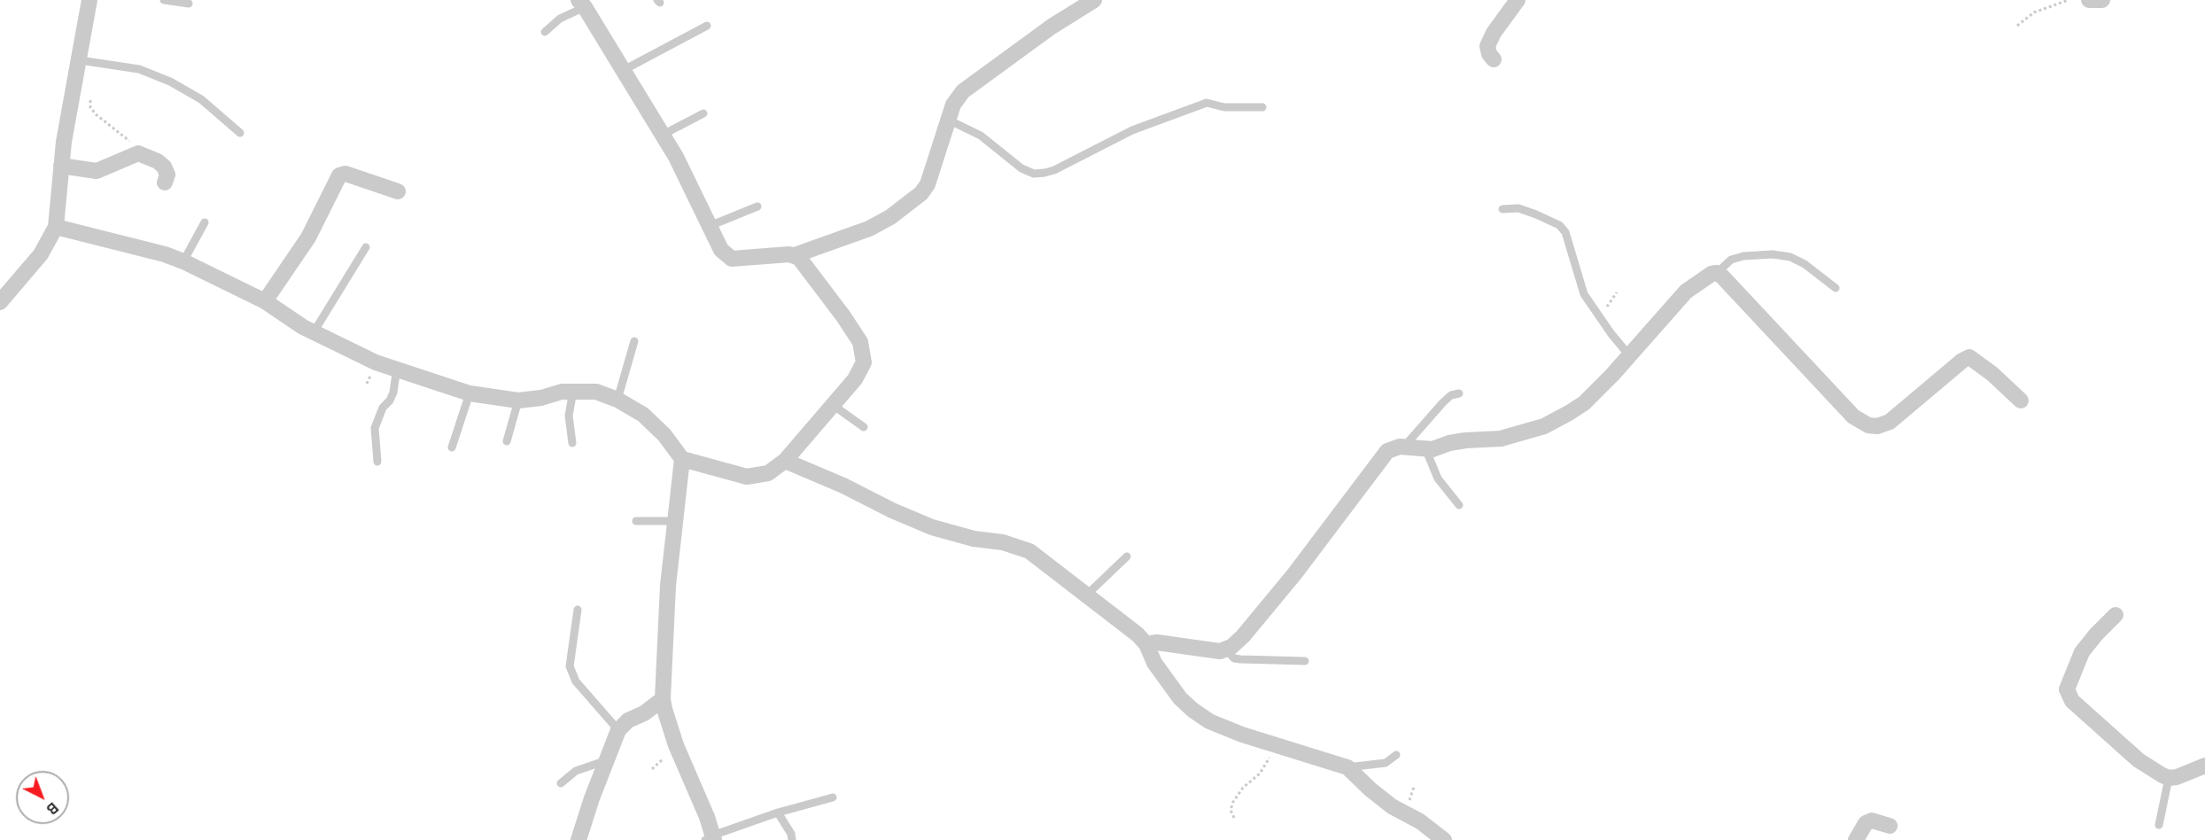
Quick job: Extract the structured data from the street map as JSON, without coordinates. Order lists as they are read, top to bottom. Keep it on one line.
{"north":"bottom right"}
